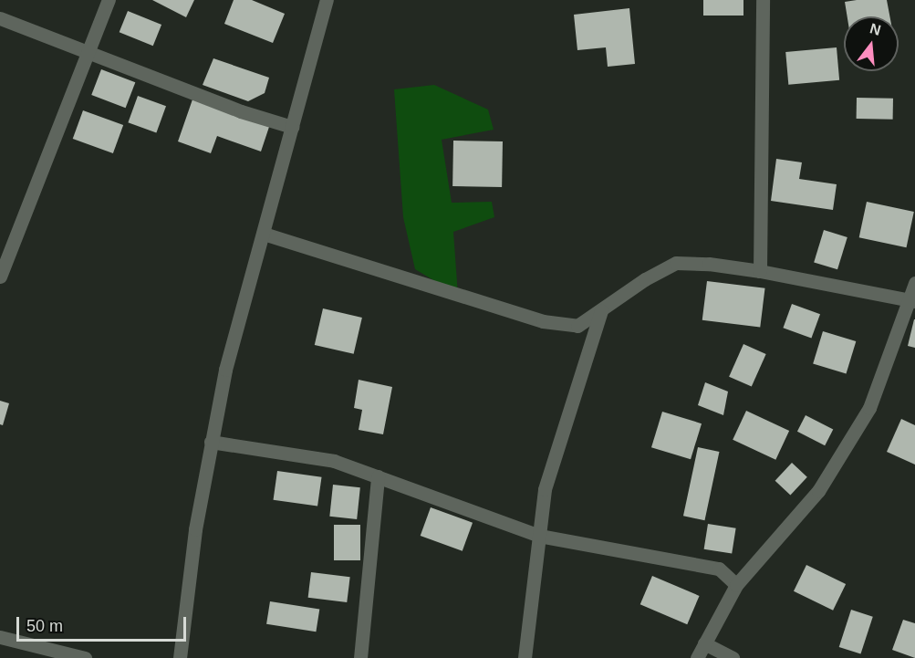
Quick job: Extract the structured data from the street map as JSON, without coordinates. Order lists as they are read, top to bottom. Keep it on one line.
{"scale_bar":"50 m","north":"top"}
